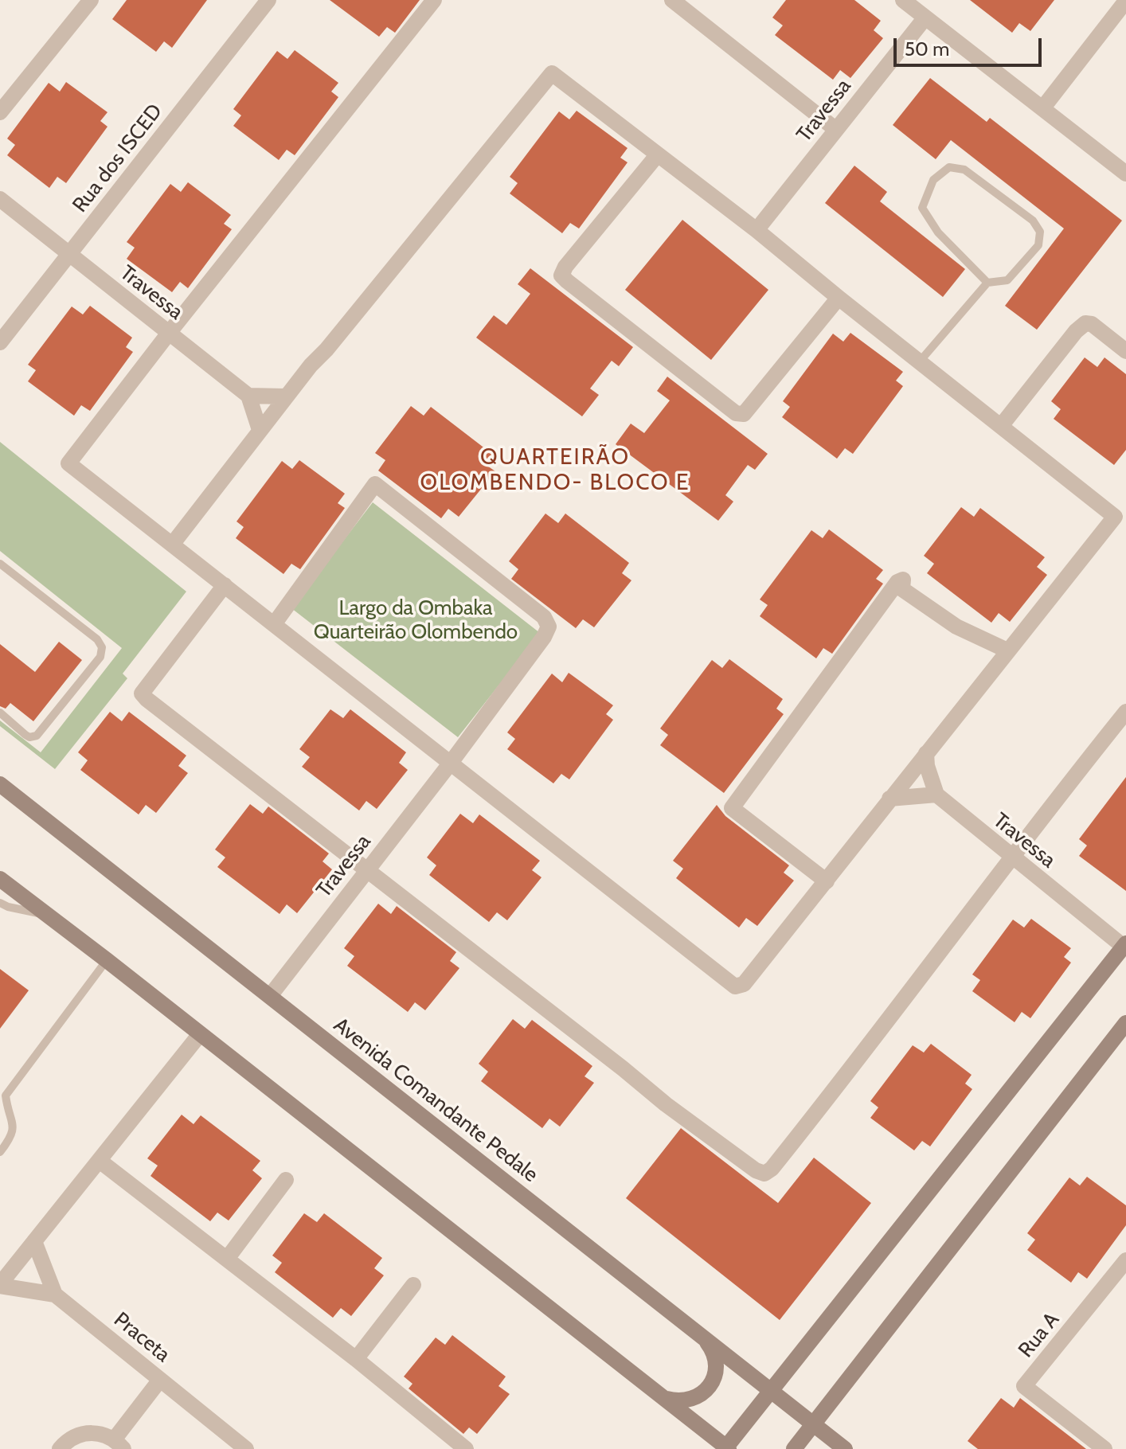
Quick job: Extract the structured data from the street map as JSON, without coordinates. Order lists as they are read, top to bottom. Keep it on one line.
{"streets":{"street":["Travessa","Rua dos ISCED","Avenida Comandante Pedale","Rua A","Praceta"]},"crossings":[["Travessa","Rua dos ISCED"],["Travessa","Avenida Comandante Pedale"]],"districts":["QUARTEIRÃO OLOMBENDO- BLOCO E"],"parks":["Largo da Ombaka Quarteirão Olombendo"],"scale_bar":"50 m"}
